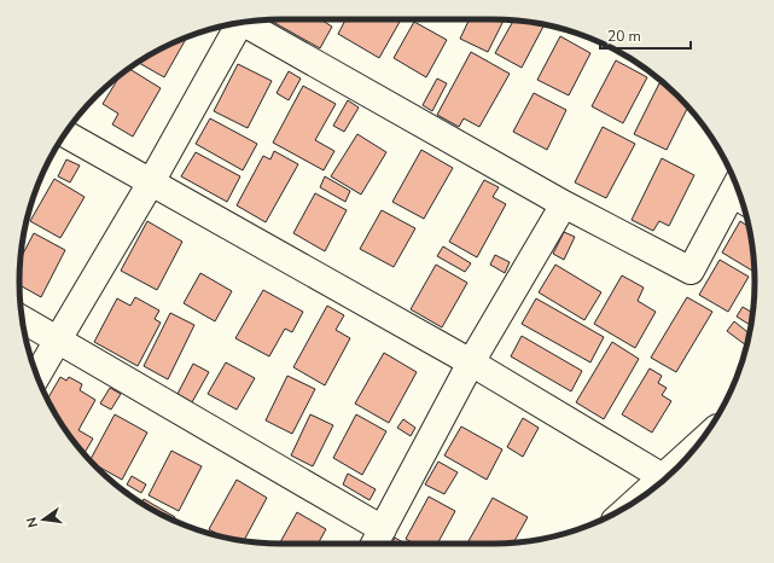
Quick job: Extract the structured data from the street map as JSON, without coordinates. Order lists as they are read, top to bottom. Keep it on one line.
{"scale_bar":"20 m","north":"left"}
